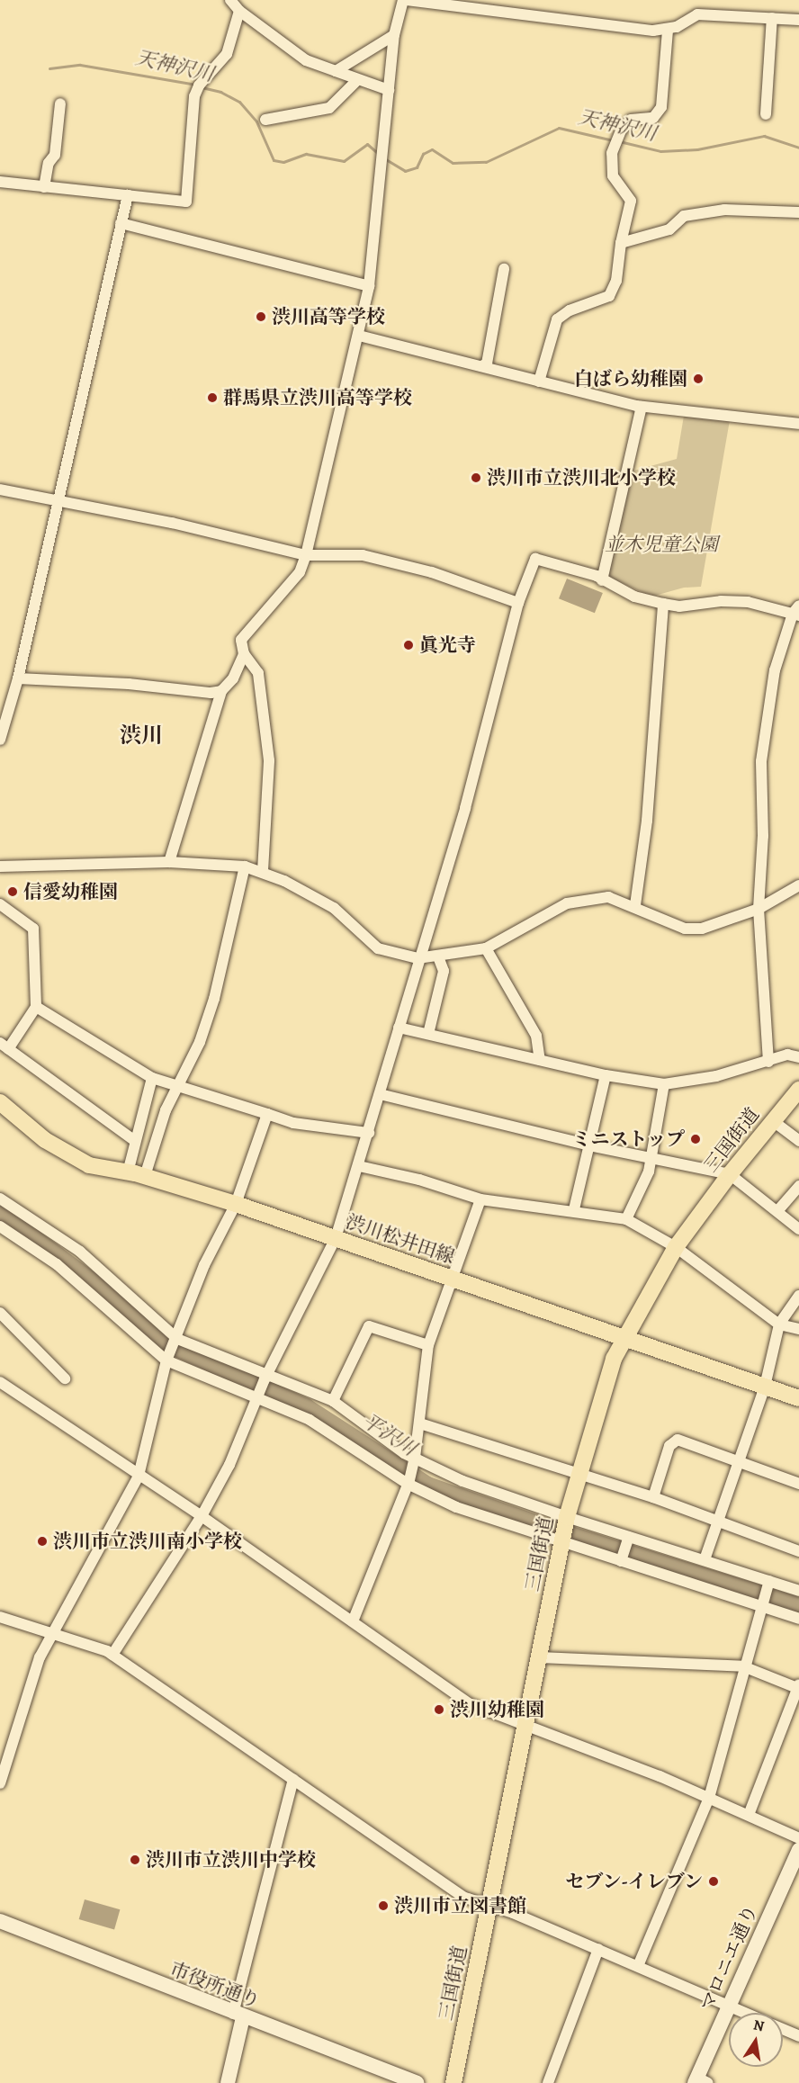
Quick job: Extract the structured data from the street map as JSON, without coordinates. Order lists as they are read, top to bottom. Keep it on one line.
{"streets":{"main road":["三国街道","渋川松井田線"],"street":["マロニエ通り","市役所通り"]},"crossings":[["三国街道","渋川松井田線"]],"districts":["渋川"],"water":["天神沢川","平沢川"],"parks":["並木児童公園"],"places":["渋川高等学校","白ばら幼稚園","群馬県立渋川高等学校","渋川市立渋川北小学校","眞光寺","信愛幼稚園","ミニストップ","渋川市立渋川南小学校","渋川幼稚園","渋川市立渋川中学校","セブン-イレブン","渋川市立図書館"],"north":"top"}
